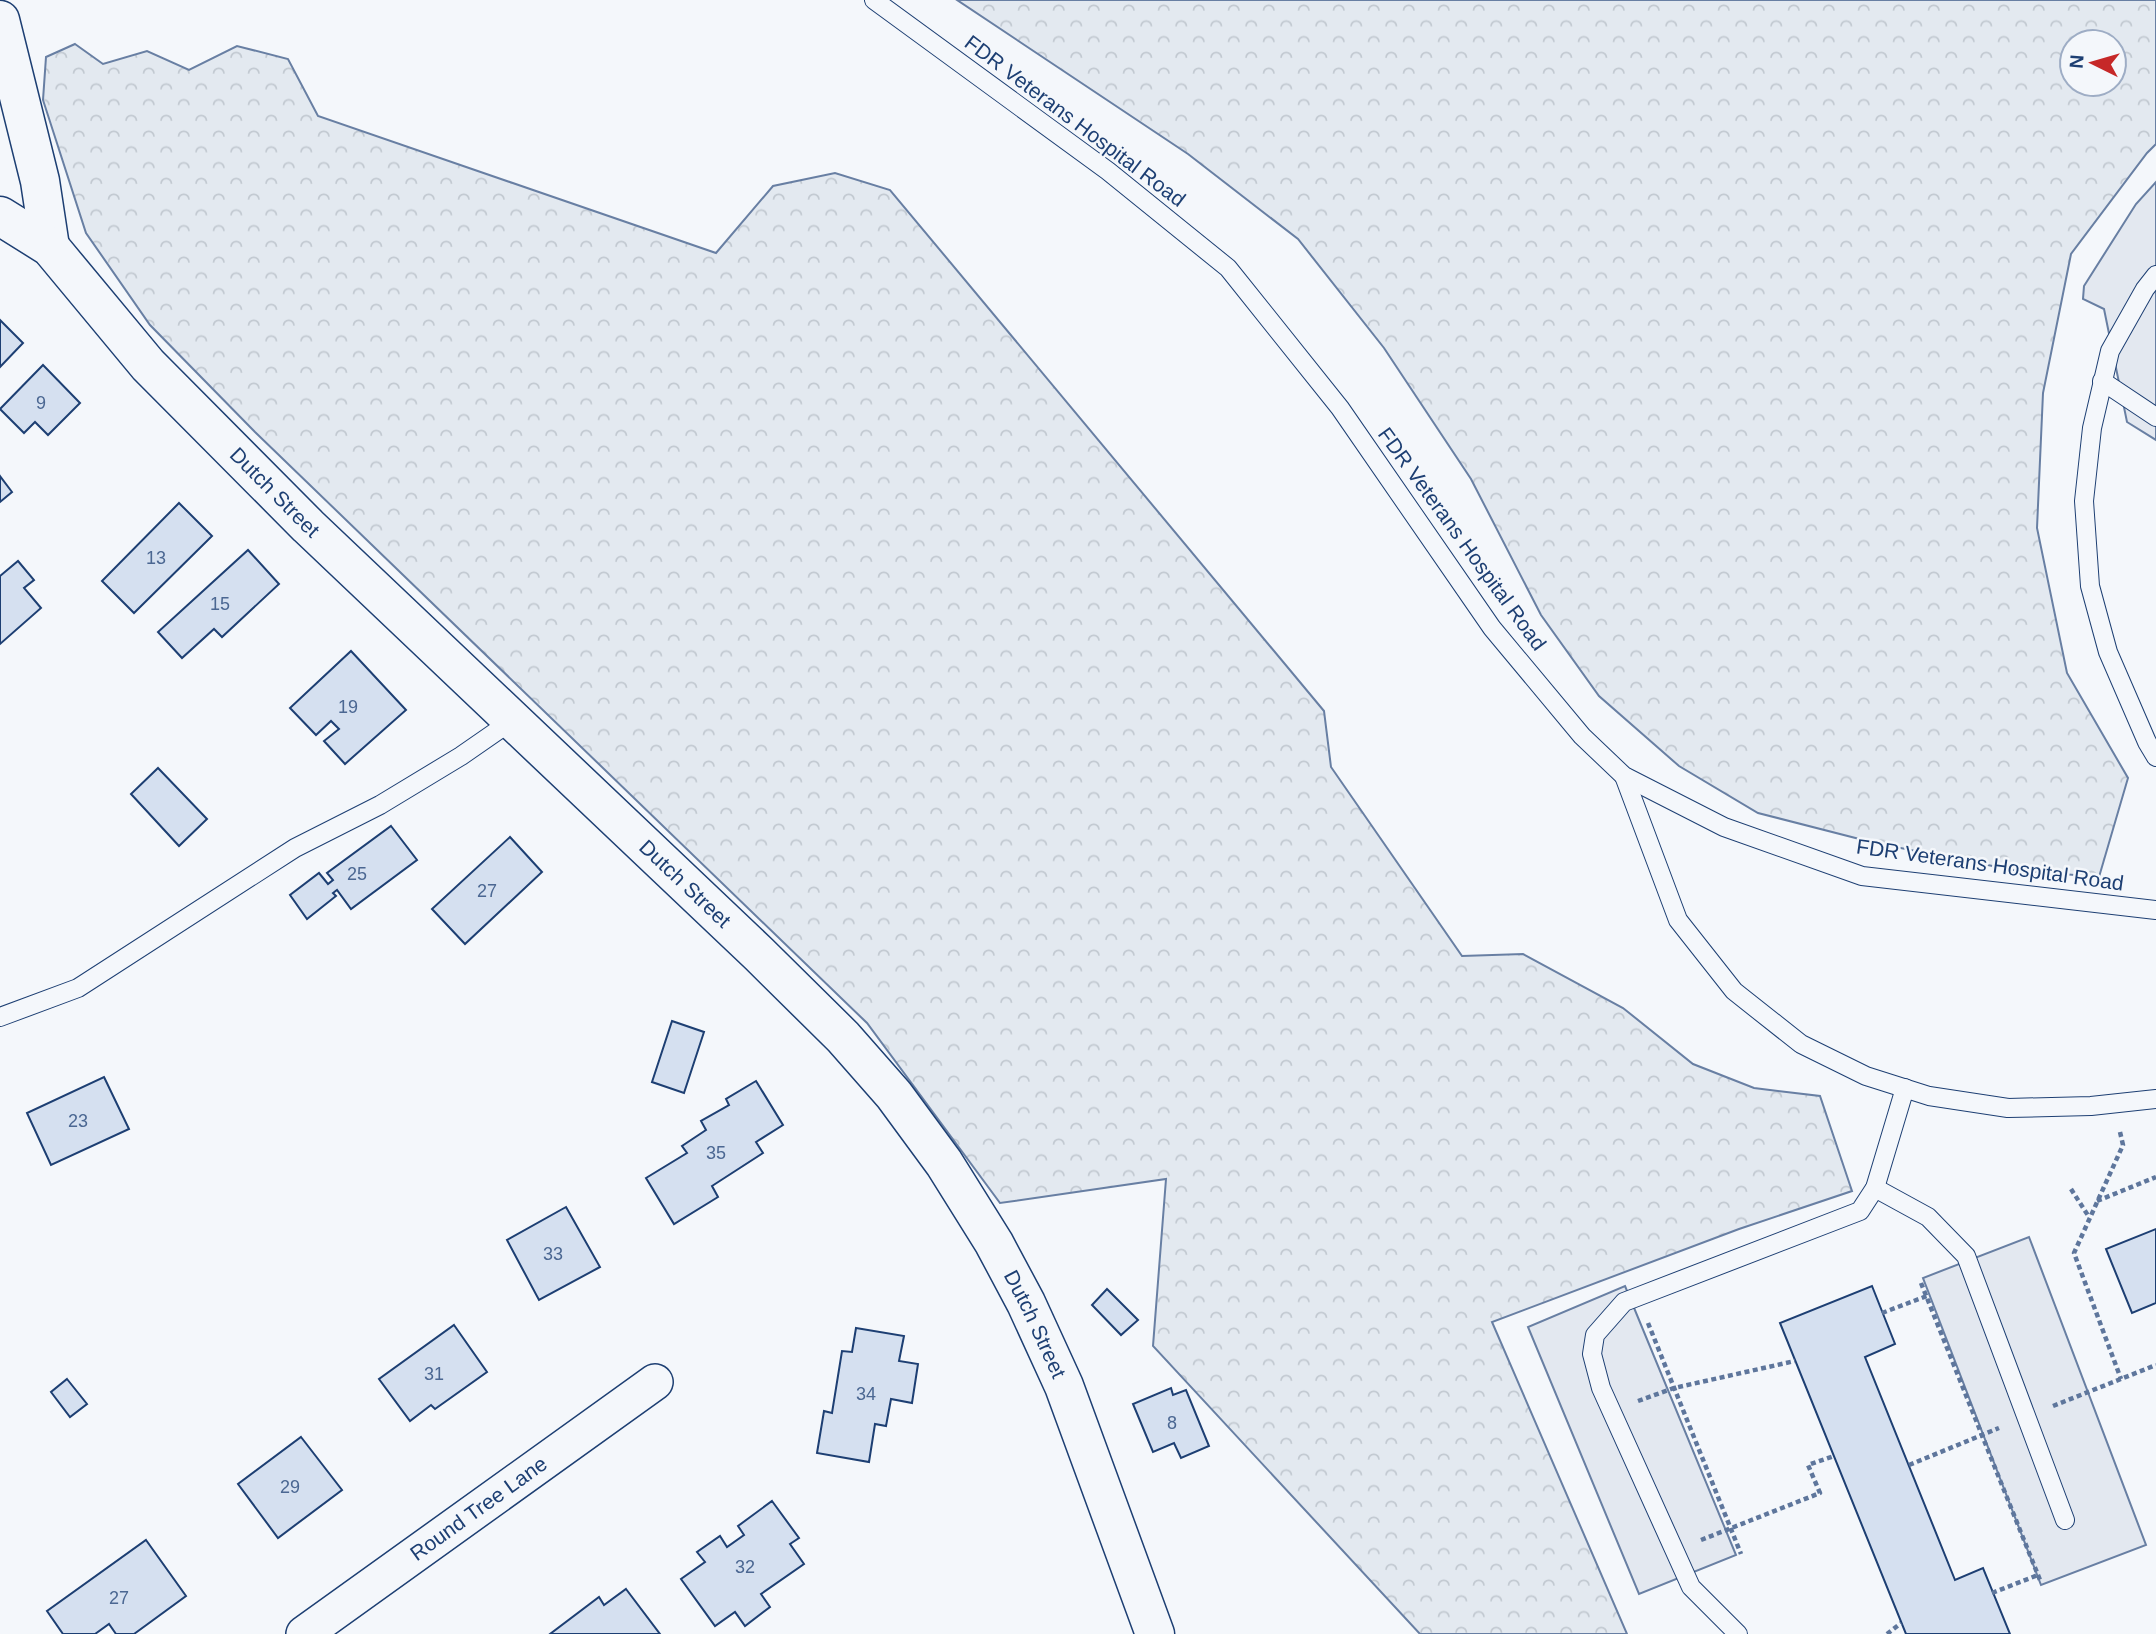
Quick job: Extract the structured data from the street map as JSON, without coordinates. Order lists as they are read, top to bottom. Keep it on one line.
{"streets":{"street":["Dutch Street","Round Tree Lane"],"lane":["FDR Veterans Hospital Road"]},"house_numbers":["9","13","15","19","25","27","23","35","33","31","34","8","29","32","27"],"north":"left"}
